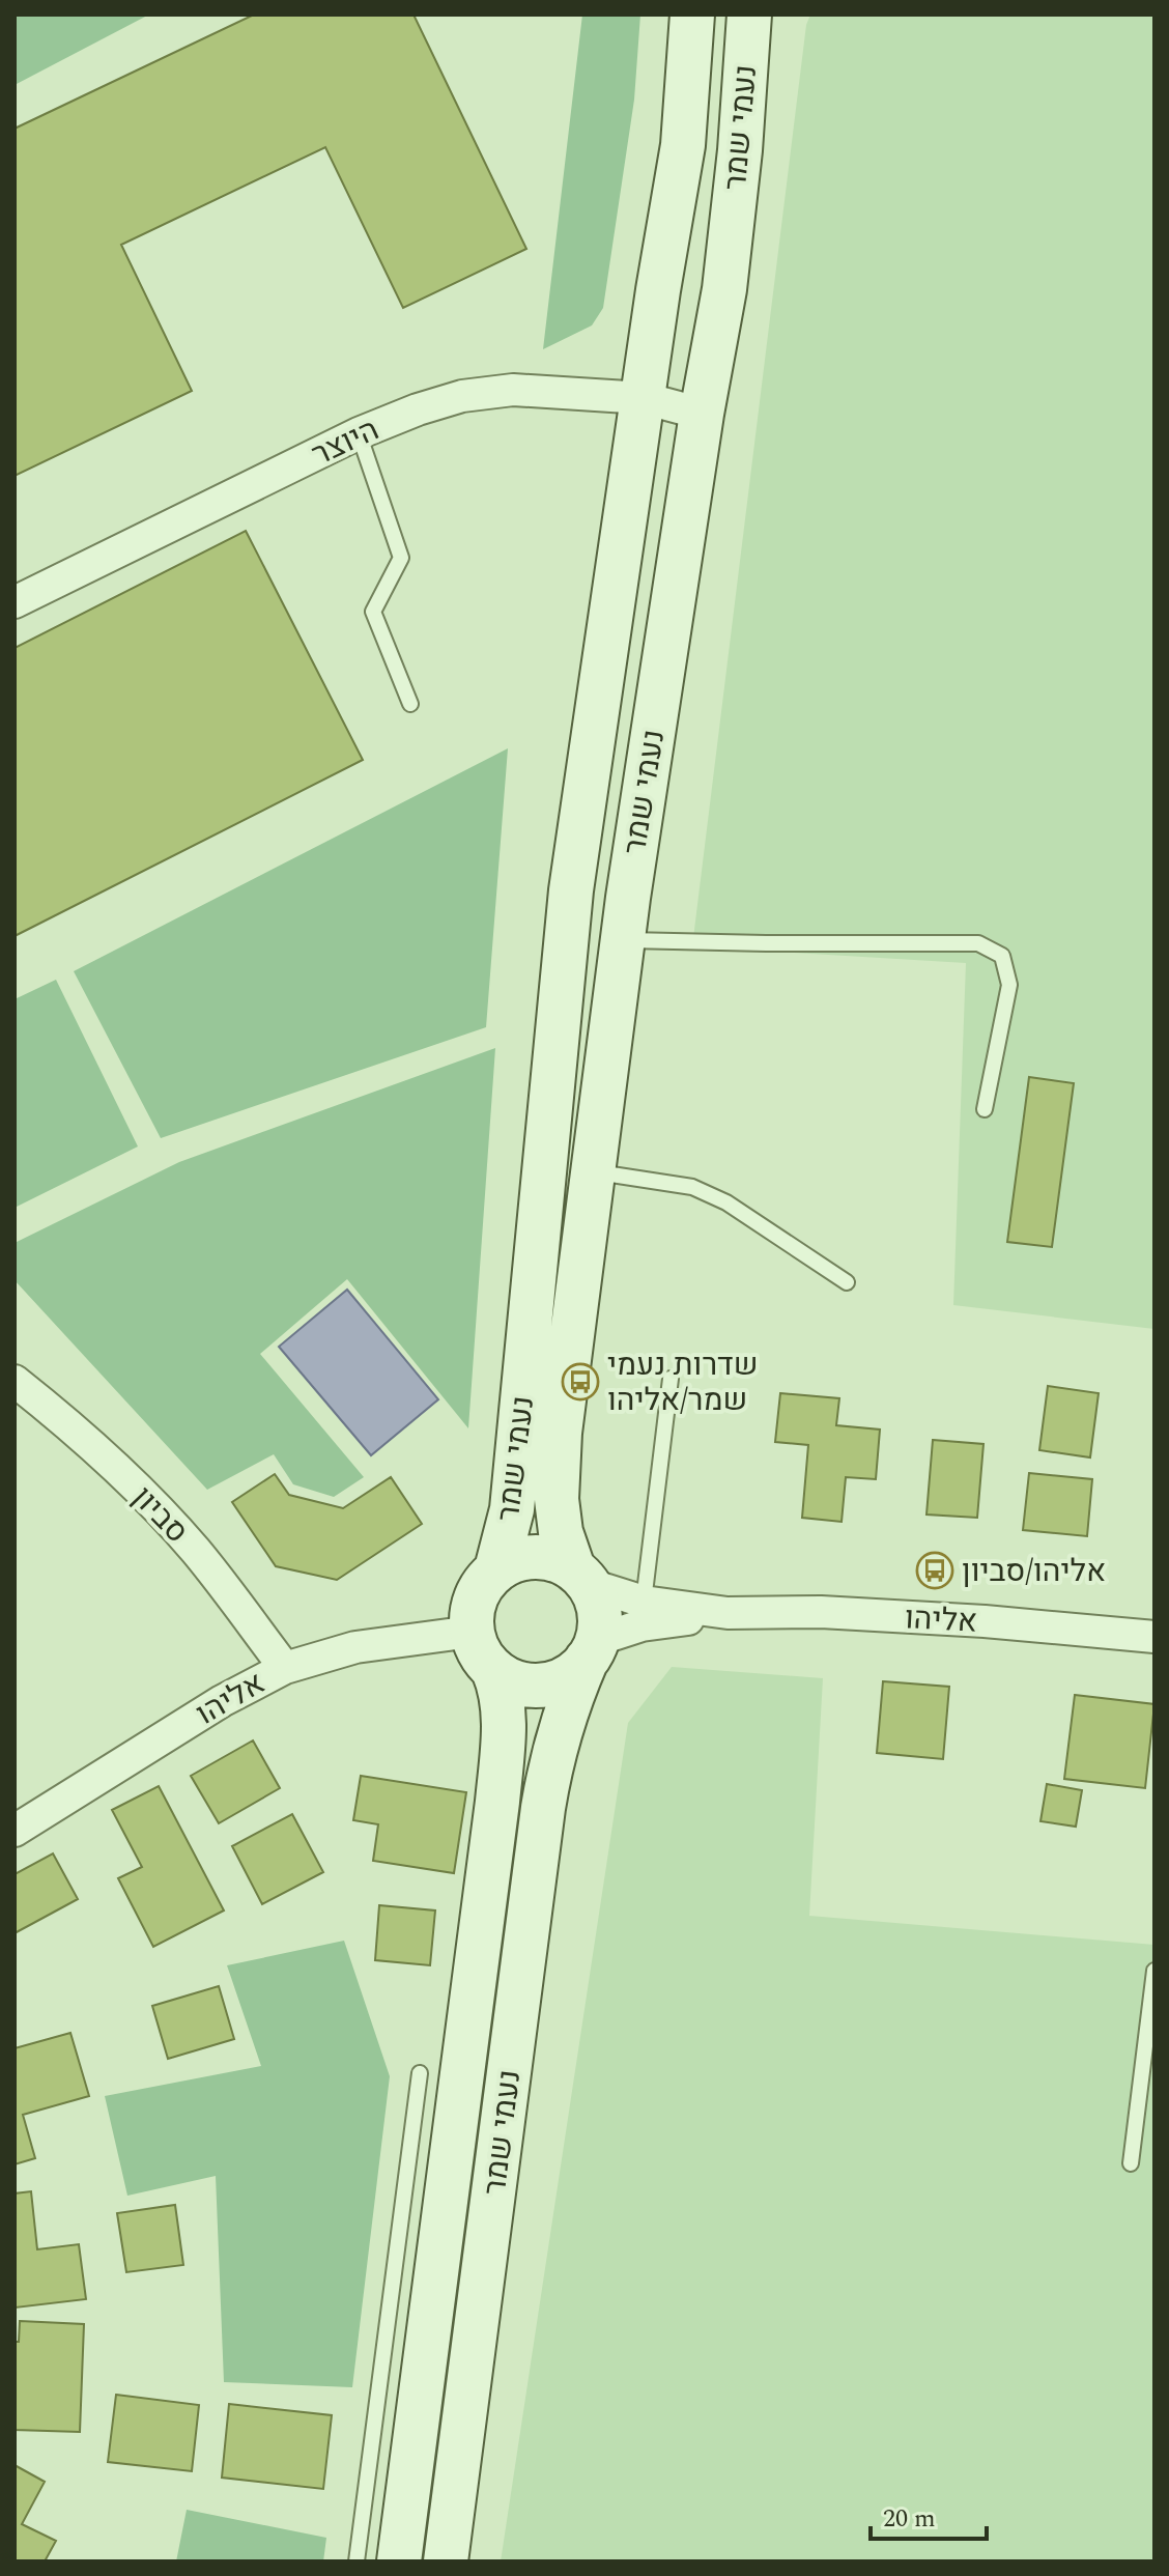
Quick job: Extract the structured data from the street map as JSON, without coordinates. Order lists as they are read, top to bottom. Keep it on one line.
{"streets":{"street":["נעמי שמר","היוצר","סביון","אליהו"]},"crossings":[["נעמי שמר","היוצר"],["נעמי שמר","אליהו"],["סביון","אליהו"]],"places":{"bus stop":["שדרות נעמי שמר/אליהו","אליהו/סביון"]},"scale_bar":"20 m"}
